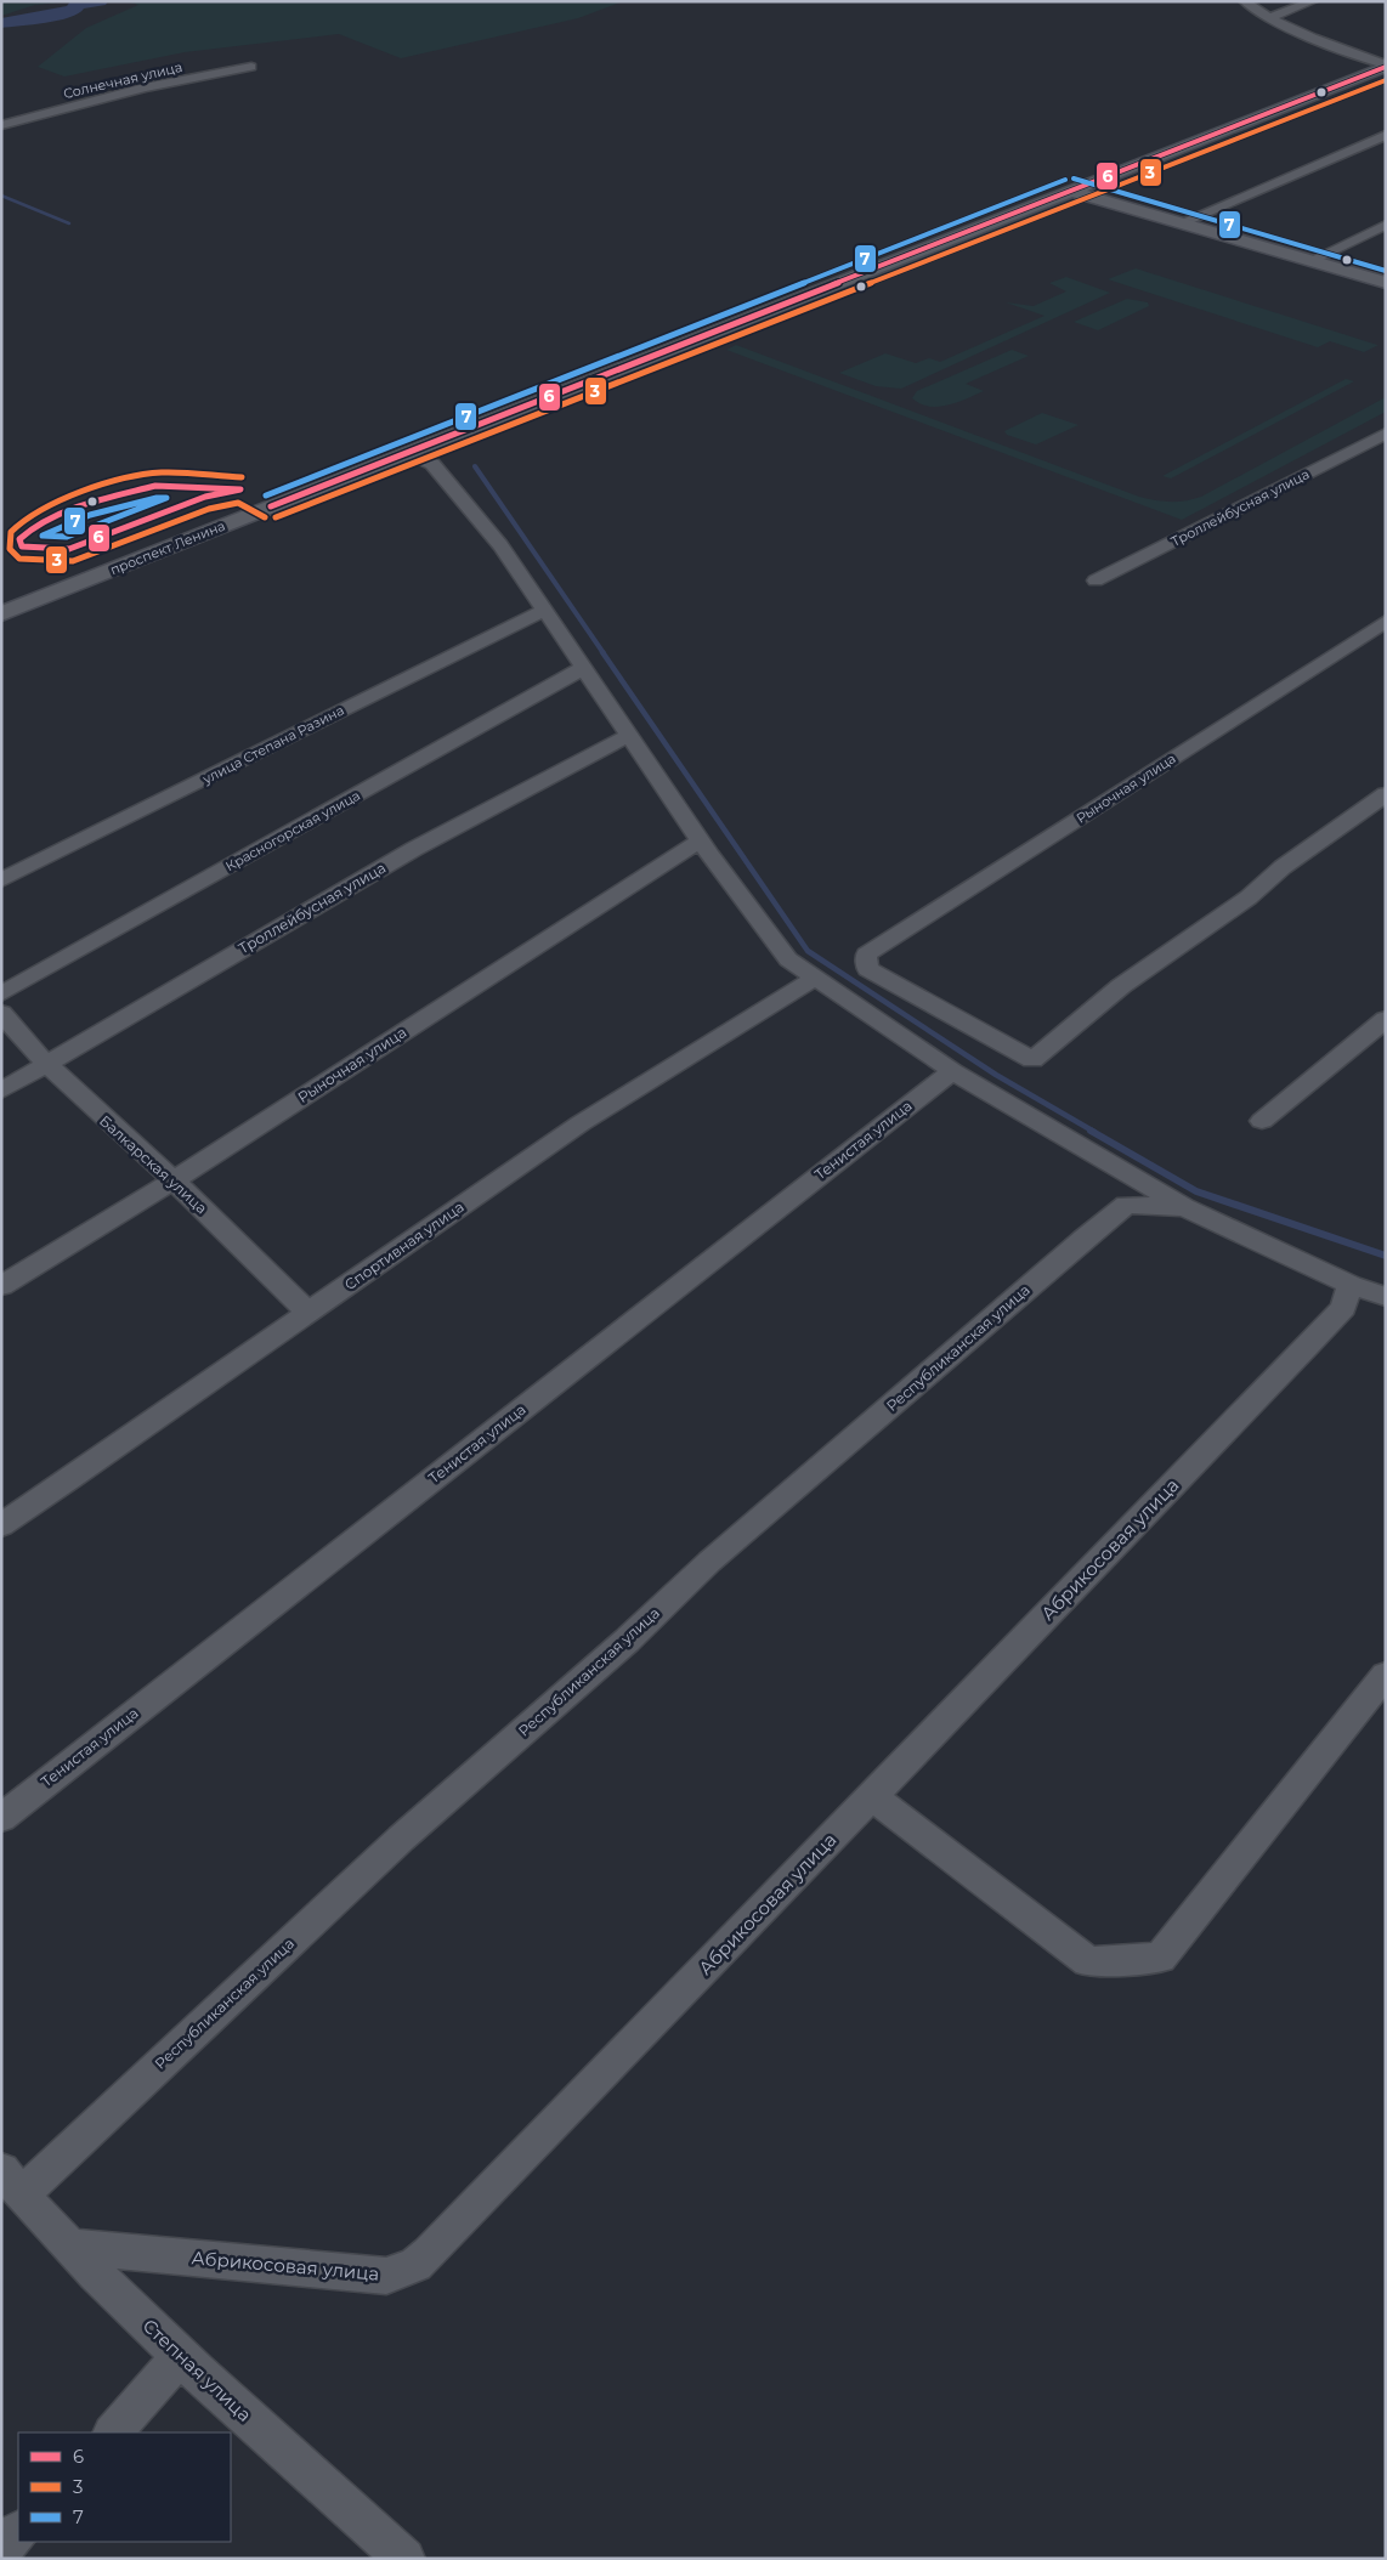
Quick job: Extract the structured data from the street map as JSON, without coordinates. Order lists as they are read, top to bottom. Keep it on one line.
{"streets":{"main road":["проспект Ленина"],"street":["Солнечная улица","Троллейбусная улица","улица Степана Разина","Рыночная улица","Красногорская улица","Тенистая улица","Балкарская улица","Спортивная улица","Республиканская улица","Абрикосовая улица","Степная улица"]},"crossings":[["Троллейбусная улица","Балкарская улица"],["Рыночная улица","Балкарская улица"],["Балкарская улица","Спортивная улица"],["Республиканская улица","Степная улица"],["Абрикосовая улица","Степная улица"]],"lines":["transit line 6","transit line 3","transit line 7"],"legend":["6","3","7"]}
